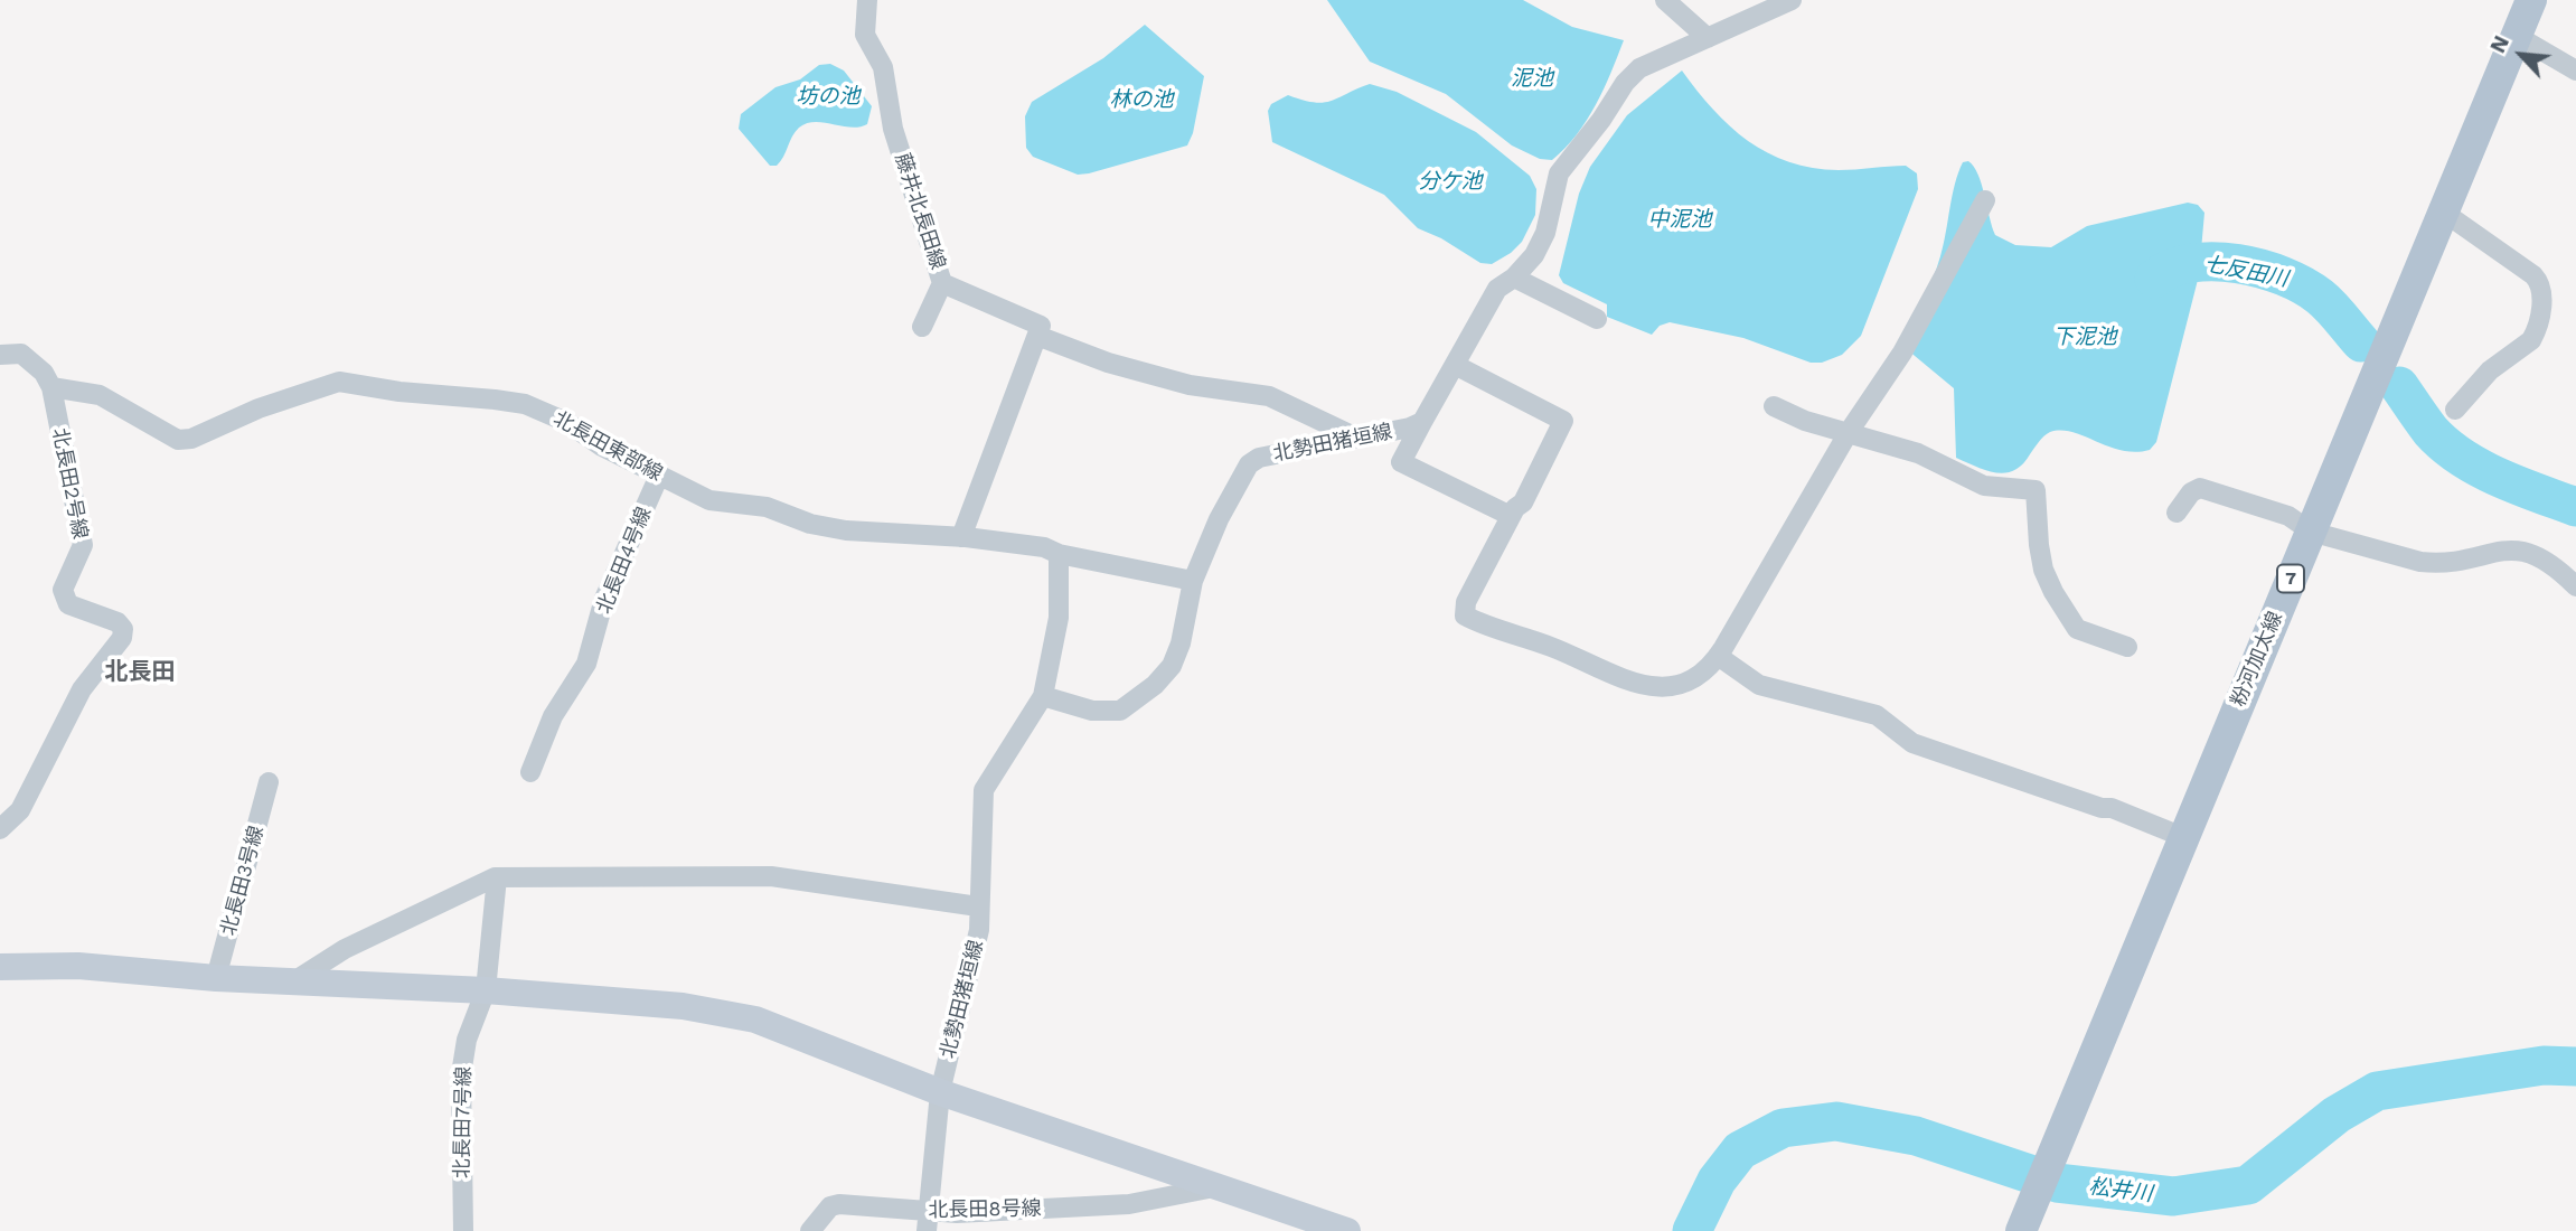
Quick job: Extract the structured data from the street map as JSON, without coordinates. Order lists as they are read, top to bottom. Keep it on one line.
{"streets":{"main road":["7","粉河加太線"],"street":["藤井北長田線","北勢田猪垣線","北長田東部線","北長田2号線","北長田4号線","北長田3号線","北長田7号線","北長田8号線"]},"crossings":[["北勢田猪垣線","北長田東部線"],["北勢田猪垣線","北長田8号線"],["北長田東部線","北長田2号線"],["北長田東部線","北長田4号線"]],"districts":["北長田"],"water":["泥池","坊の池","林の池","分ケ池","中泥池","七反田川","下泥池","松井川"],"north":"top left"}
